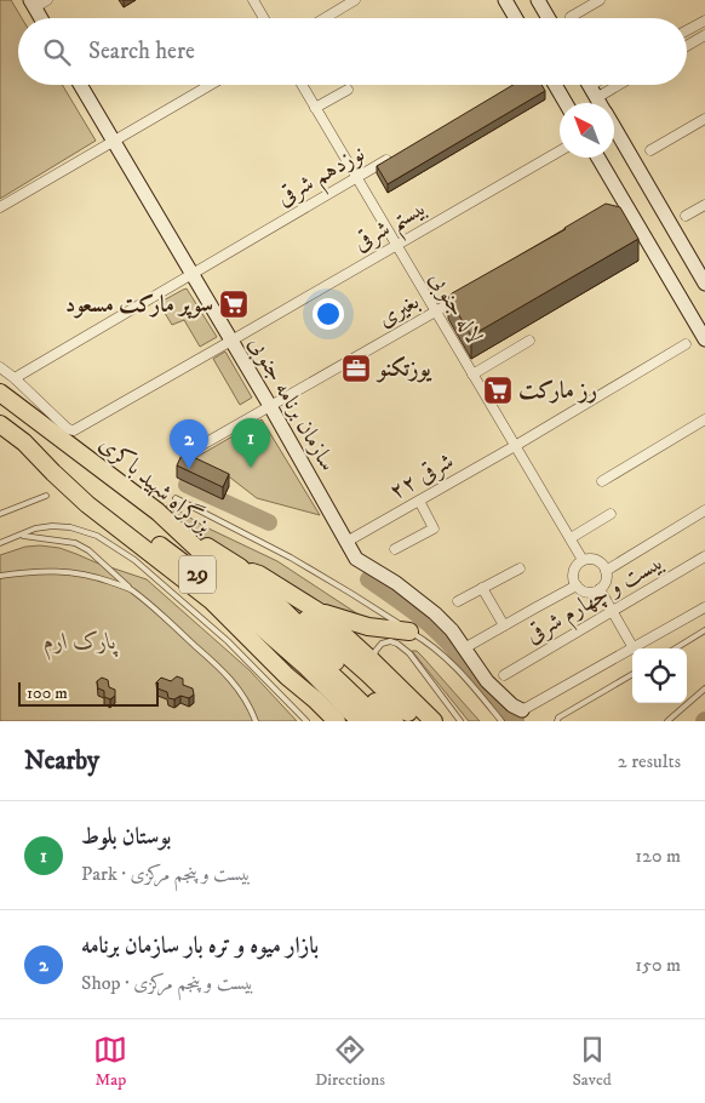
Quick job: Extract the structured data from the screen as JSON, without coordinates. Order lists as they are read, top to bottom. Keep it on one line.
{"streets":{"highway":["بزرگراه شهید باکری","29"],"street":["نوزدهم شرقی","بیستم شرقی","لاله جنوبی","بغیری","سازمان برنامه جنوبی","۲۲ شرقی","بیست و چهارم شرقی"]},"crossings":[["نوزدهم شرقی","بیستم شرقی"],["نوزدهم شرقی","لاله جنوبی"],["نوزدهم شرقی","سازمان برنامه جنوبی"],["بیستم شرقی","لاله جنوبی"],["بیستم شرقی","سازمان برنامه جنوبی"],["لاله جنوبی","بغیری"],["لاله جنوبی","۲۲ شرقی"],["بغیری","سازمان برنامه جنوبی"],["سازمان برنامه جنوبی","۲۲ شرقی"],["بزرگراه شهید باکری","29"]],"parks":["پارک ارم"],"places":{"supermarket":["سوپر مارکت مسعود","رز مارکت"],"office":["یوزتکنو"]},"scale_bar":"100 m","north":"top left","page":{"search":"Search here","pins":["1","2"],"scale":"100 m","heading":["Nearby","2 results"],"list":[{"mark":"1","name":"بوستان بلوط","note":"Park · بیست و پنجم مرکزی","value":"120 m"},{"mark":"2","name":"بازار میوه و تره بار سازمان برنامه","note":"Shop · بیست و پنجم مرکزی","value":"150 m"}],"nav":["Map","Directions","Saved"]}}
